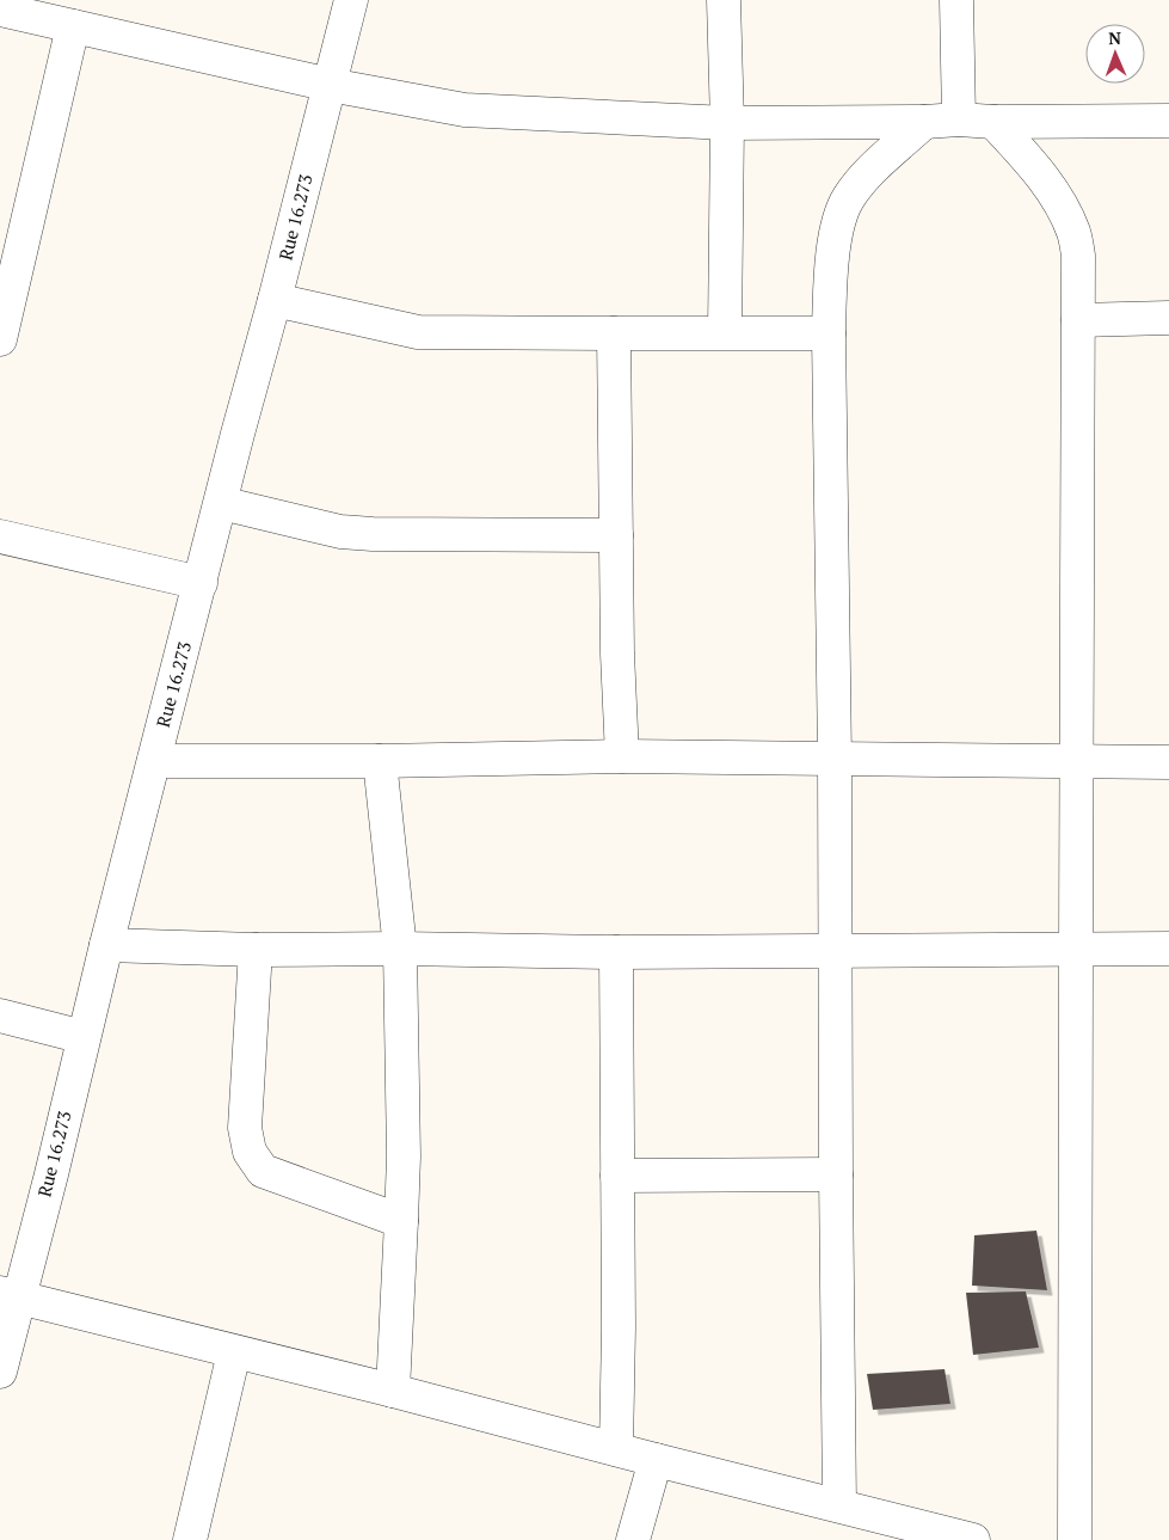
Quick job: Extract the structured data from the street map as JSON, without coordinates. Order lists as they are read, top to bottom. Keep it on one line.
{"streets":{"street":["Rue 16.273"]},"north":"top"}
